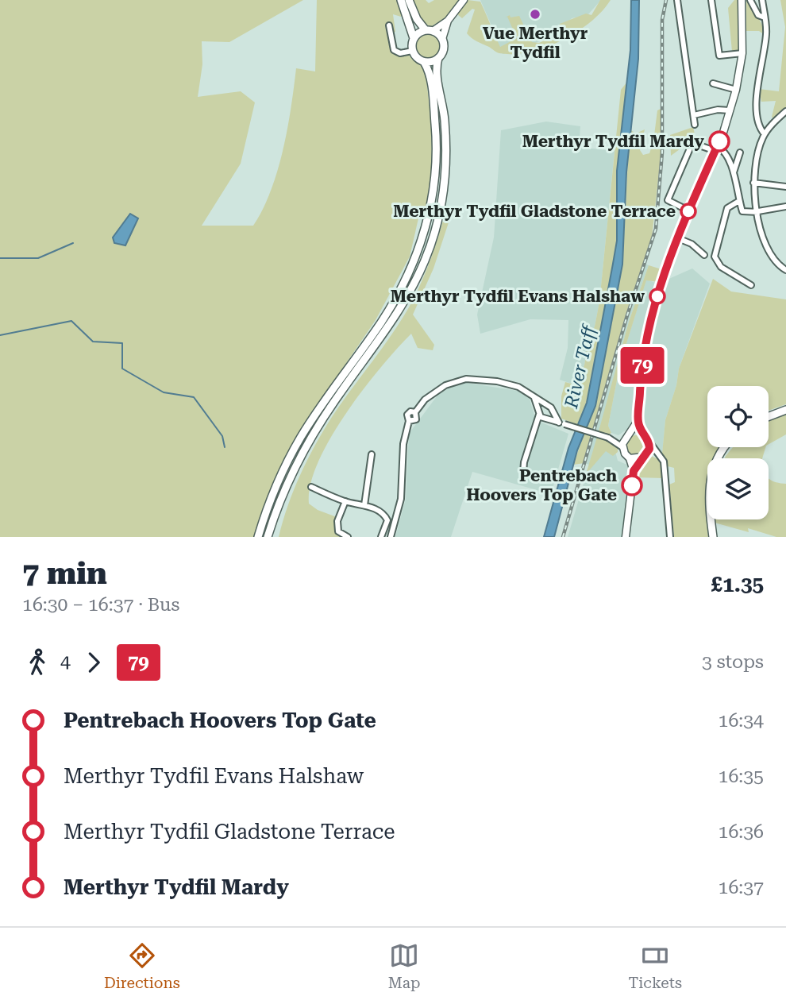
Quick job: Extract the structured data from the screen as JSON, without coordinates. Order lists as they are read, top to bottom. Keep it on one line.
{"water":["River Taff"],"places":["Vue Merthyr Tydfil","Merthyr Tydfil Mardy","Merthyr Tydfil Gladstone Terrace","Merthyr Tydfil Evans Halshaw","Pentrebach Hoovers Top Gate"],"lines":["bus line 79"],"page":{"on_map":"79","heading":["7 min","16:30 – 16:37 · Bus","£1.35"],"legs":["4","79","3 stops"],"list":[{"name":"Pentrebach Hoovers Top Gate","value":"16:34"},{"name":"Merthyr Tydfil Evans Halshaw","value":"16:35"},{"name":"Merthyr Tydfil Gladstone Terrace","value":"16:36"},{"name":"Merthyr Tydfil Mardy","value":"16:37"}],"tabs":["Directions","Map","Tickets"]}}
